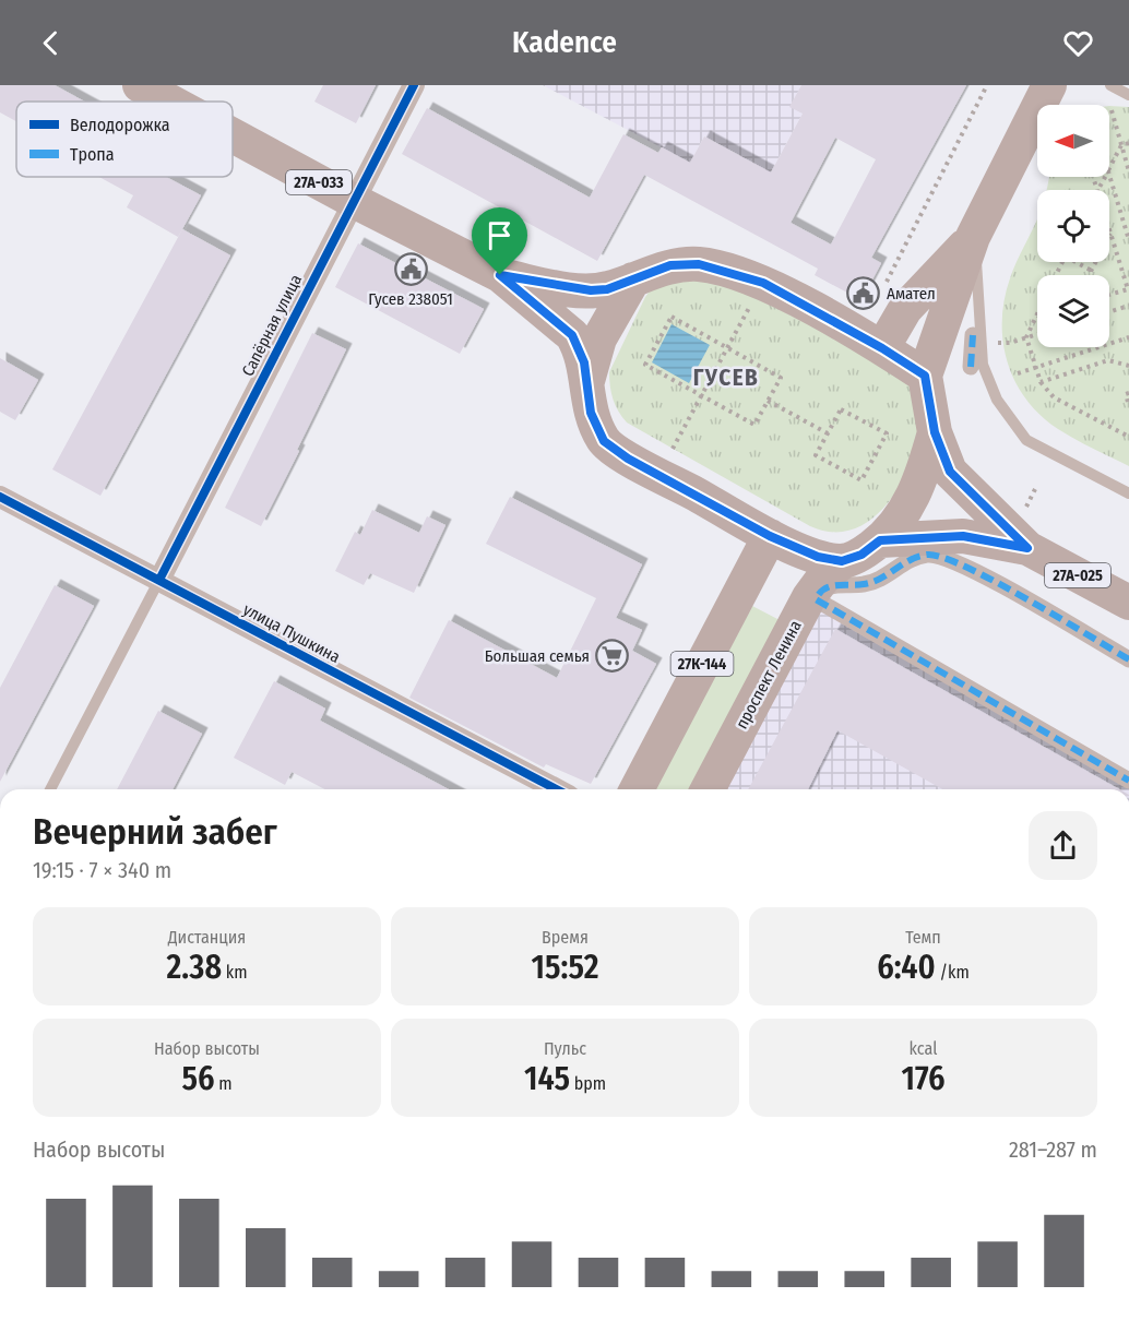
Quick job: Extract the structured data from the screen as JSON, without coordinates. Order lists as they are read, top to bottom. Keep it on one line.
{"streets":{"main road":["27А-033","27А-025","27К-144","проспект Ленина"],"street":["Сапёрная улица","улица Пушкина"]},"crossings":[["27А-033","Сапёрная улица"],["Сапёрная улица","улица Пушкина"],["27А-025","проспект Ленина"]],"districts":["ГУСЕВ"],"places":{"public building":["Гусев 238051","Амател"],"supermarket":["Большая семья"]},"legend":["Велодорожка","Тропа"],"north":"left","page":{"header":"Kadence","heading":["Вечерний забег","19:15 · 7 × 340 m"],"stats":[["Дистанция","2.38 km"],["Время","15:52"],["Темп","6:40 /km"],["Набор высоты","56 m"],["Пульс","145 bpm"],["kcal","176"]],"chart":["Набор высоты","281–287 m"]}}
